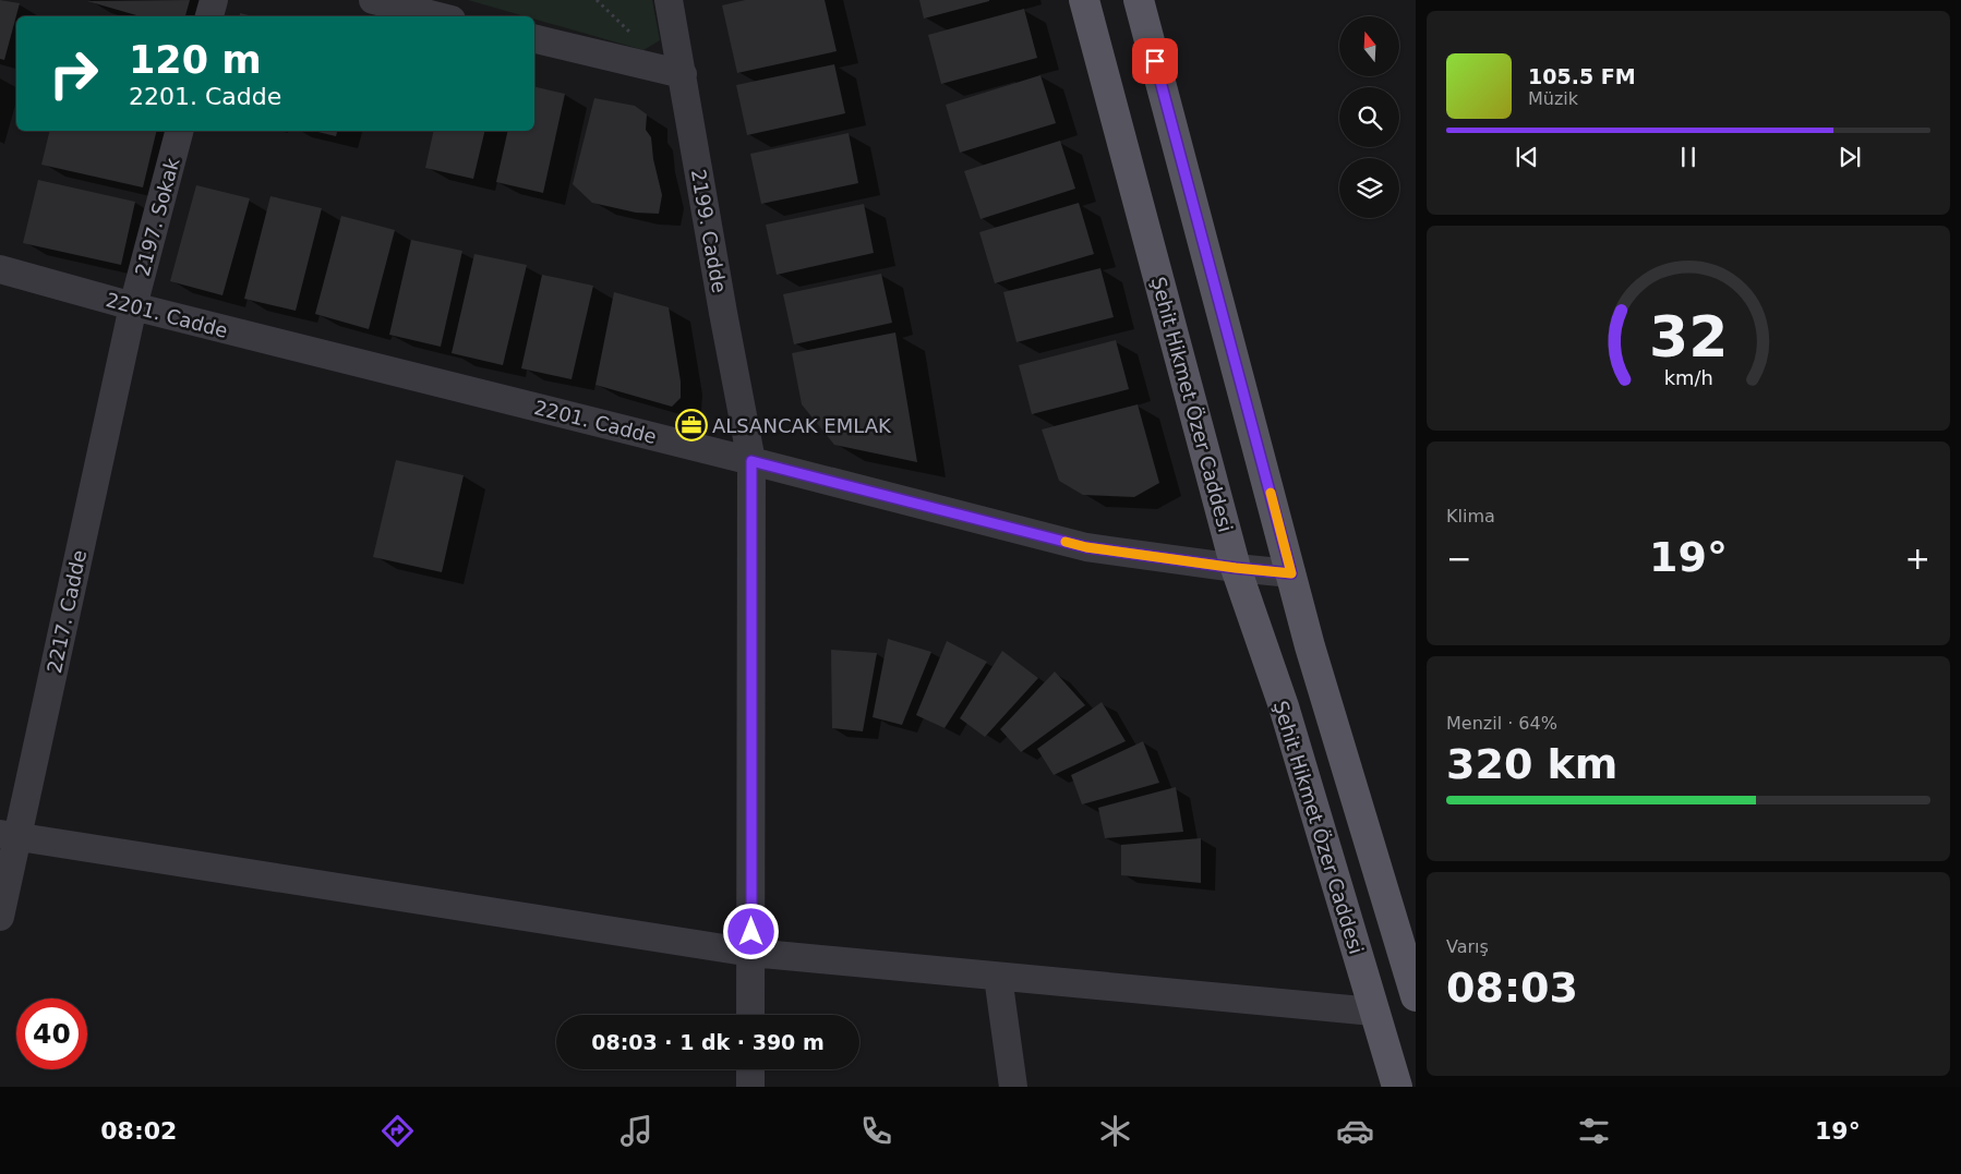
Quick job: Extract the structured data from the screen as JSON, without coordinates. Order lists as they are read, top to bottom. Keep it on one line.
{"streets":{"main road":["Şehit Hikmet Özer Caddesi"],"street":["2197. Sokak","2199. Cadde","2201. Cadde","2217. Cadde"]},"crossings":[["2197. Sokak","2201. Cadde"],["2197. Sokak","2217. Cadde"],["2199. Cadde","2201. Cadde"],["2201. Cadde","Şehit Hikmet Özer Caddesi"],["2201. Cadde","2217. Cadde"]],"places":{"office":["ALSANCAK EMLAK"]},"north":"top","page":{"turn":["120 m","2201. Cadde"],"song":["105.5 FM","Müzik"],"tile":["Klima",["Menzil · 64%","320 km"],["Varış","08:03"]],"heat":["−","19°","+"],"limit":"40","trip":"08:03 · 1 dk · 390 m","tabs":["08:02","19°"],"gauge":["32","km/h"]}}
